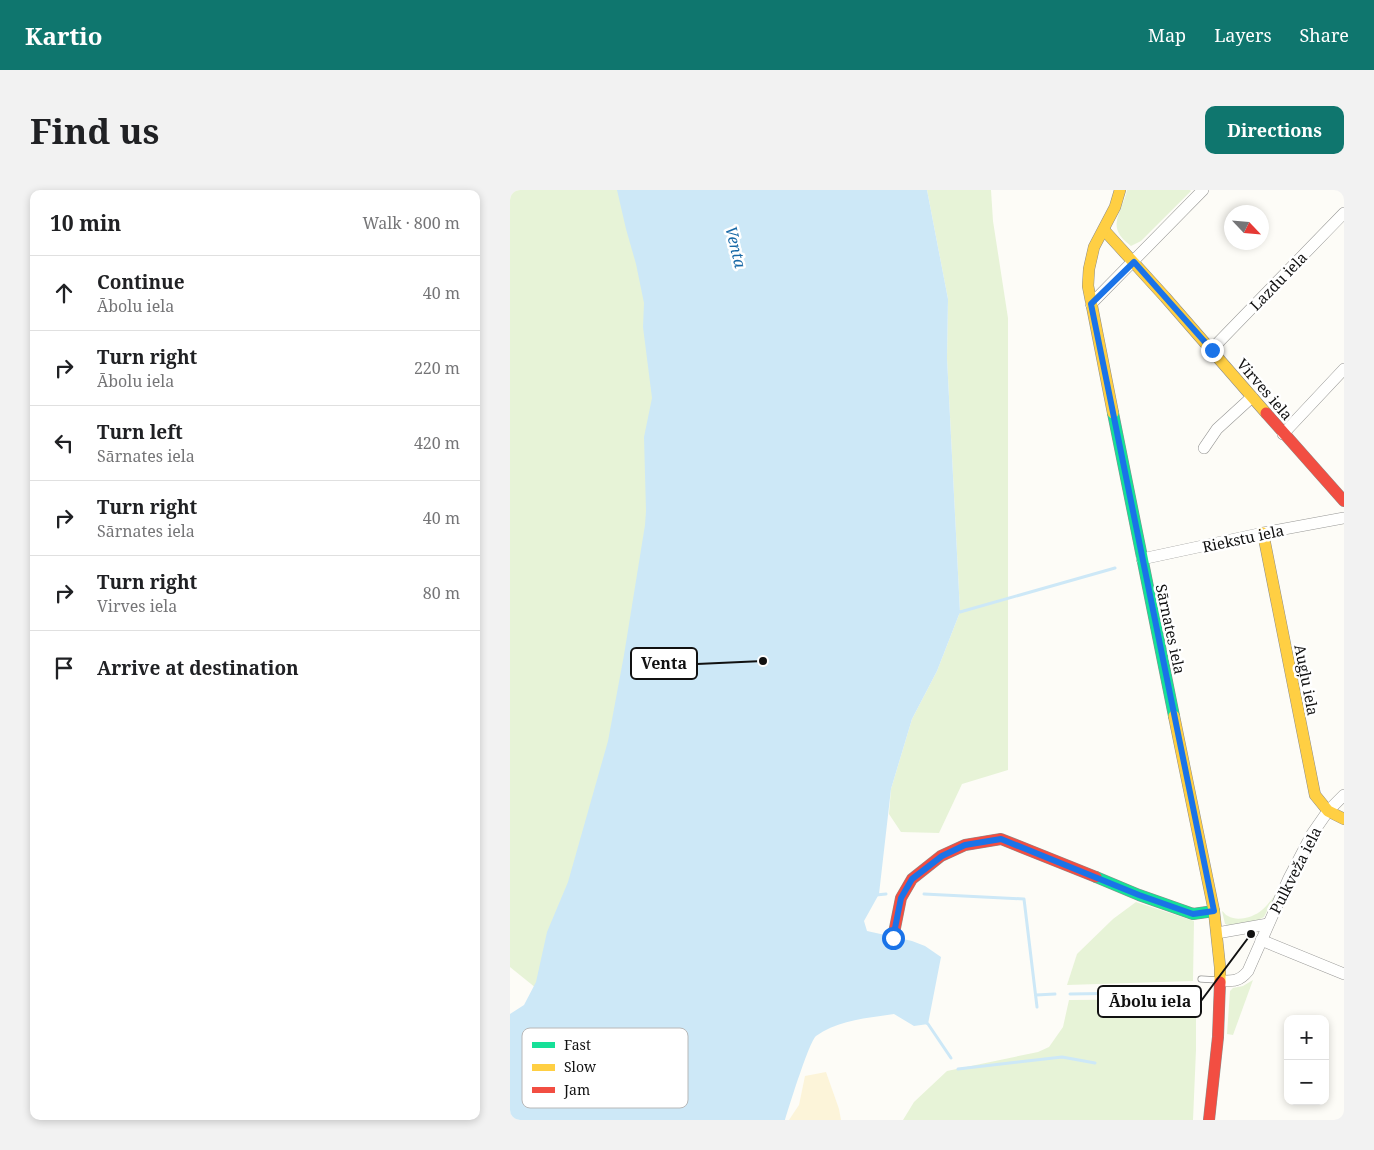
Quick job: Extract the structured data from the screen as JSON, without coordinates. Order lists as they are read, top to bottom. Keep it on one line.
{"streets":{"street":["Lazdu iela","Virves iela","Riekstu iela","Sārnates iela","Augļu iela","Pulkveža iela"]},"crossings":[["Lazdu iela","Virves iela"],["Riekstu iela","Sārnates iela"],["Riekstu iela","Augļu iela"],["Sārnates iela","Pulkveža iela"],["Augļu iela","Pulkveža iela"]],"water":["Venta"],"places":["Venta","Ābolu iela"],"legend":["Fast","Slow","Jam"],"north":"bottom right","page":{"header":"Kartio","nav":["Map","Layers","Share"],"buttons":"Directions","title":"Find us","heading":["10 min","Walk · 800 m"],"list":[["Continue","Ābolu iela","40 m"],["Turn right","Ābolu iela","220 m"],["Turn left","Sārnates iela","420 m"],["Turn right","Sārnates iela","40 m"],["Turn right","Virves iela","80 m"],"Arrive at destination"],"map_buttons":["+","−"]}}
